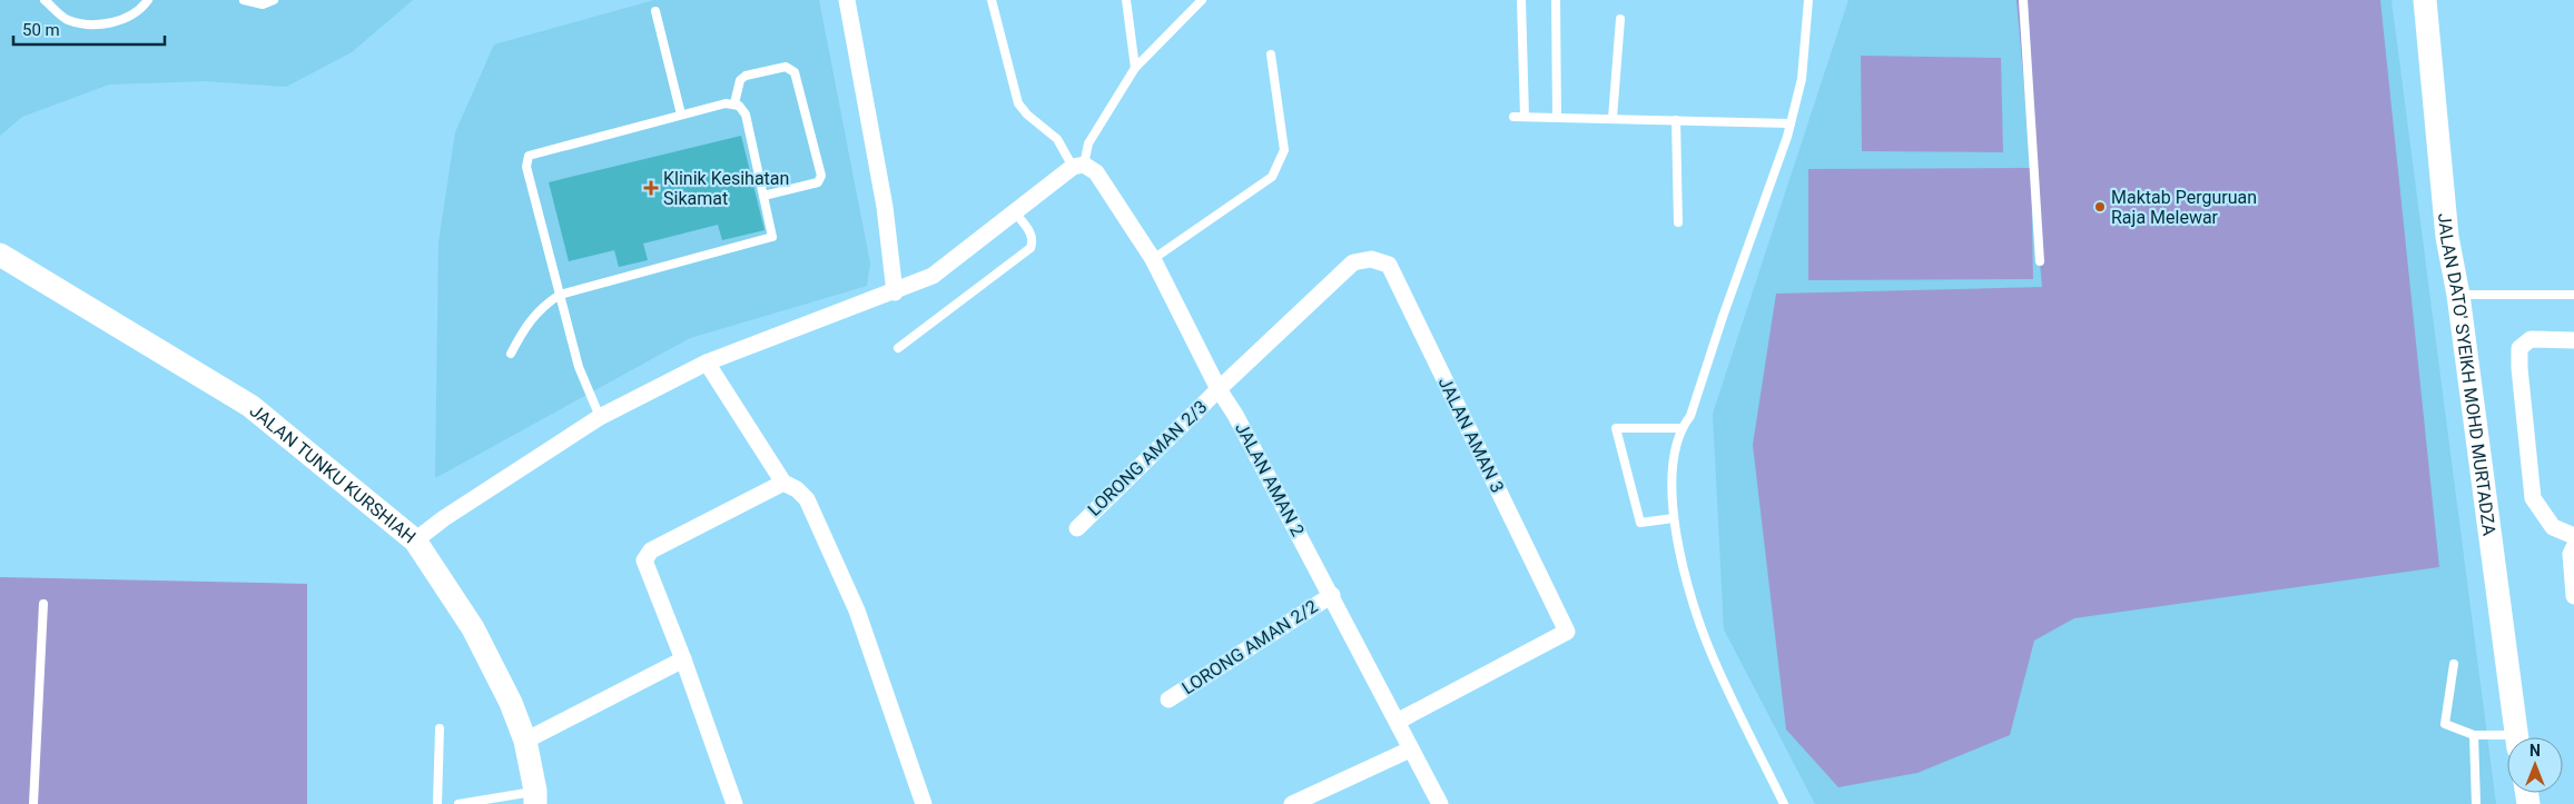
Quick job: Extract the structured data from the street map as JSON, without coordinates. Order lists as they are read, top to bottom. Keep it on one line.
{"streets":{"main road":["JALAN DATO' SYEIKH MOHD MURTADZA","JALAN TUNKU KURSHIAH"],"street":["JALAN AMAN 3","LORONG AMAN 2/3","JALAN AMAN 2","LORONG AMAN 2/2"]},"crossings":[["JALAN AMAN 3","LORONG AMAN 2/3"],["JALAN AMAN 3","JALAN AMAN 2"],["LORONG AMAN 2/3","JALAN AMAN 2"],["JALAN AMAN 2","LORONG AMAN 2/2"]],"places":{"health":["Klinik Kesihatan Sikamat"],"other":["Maktab Perguruan Raja Melewar"]},"scale_bar":"50 m","north":"top"}
